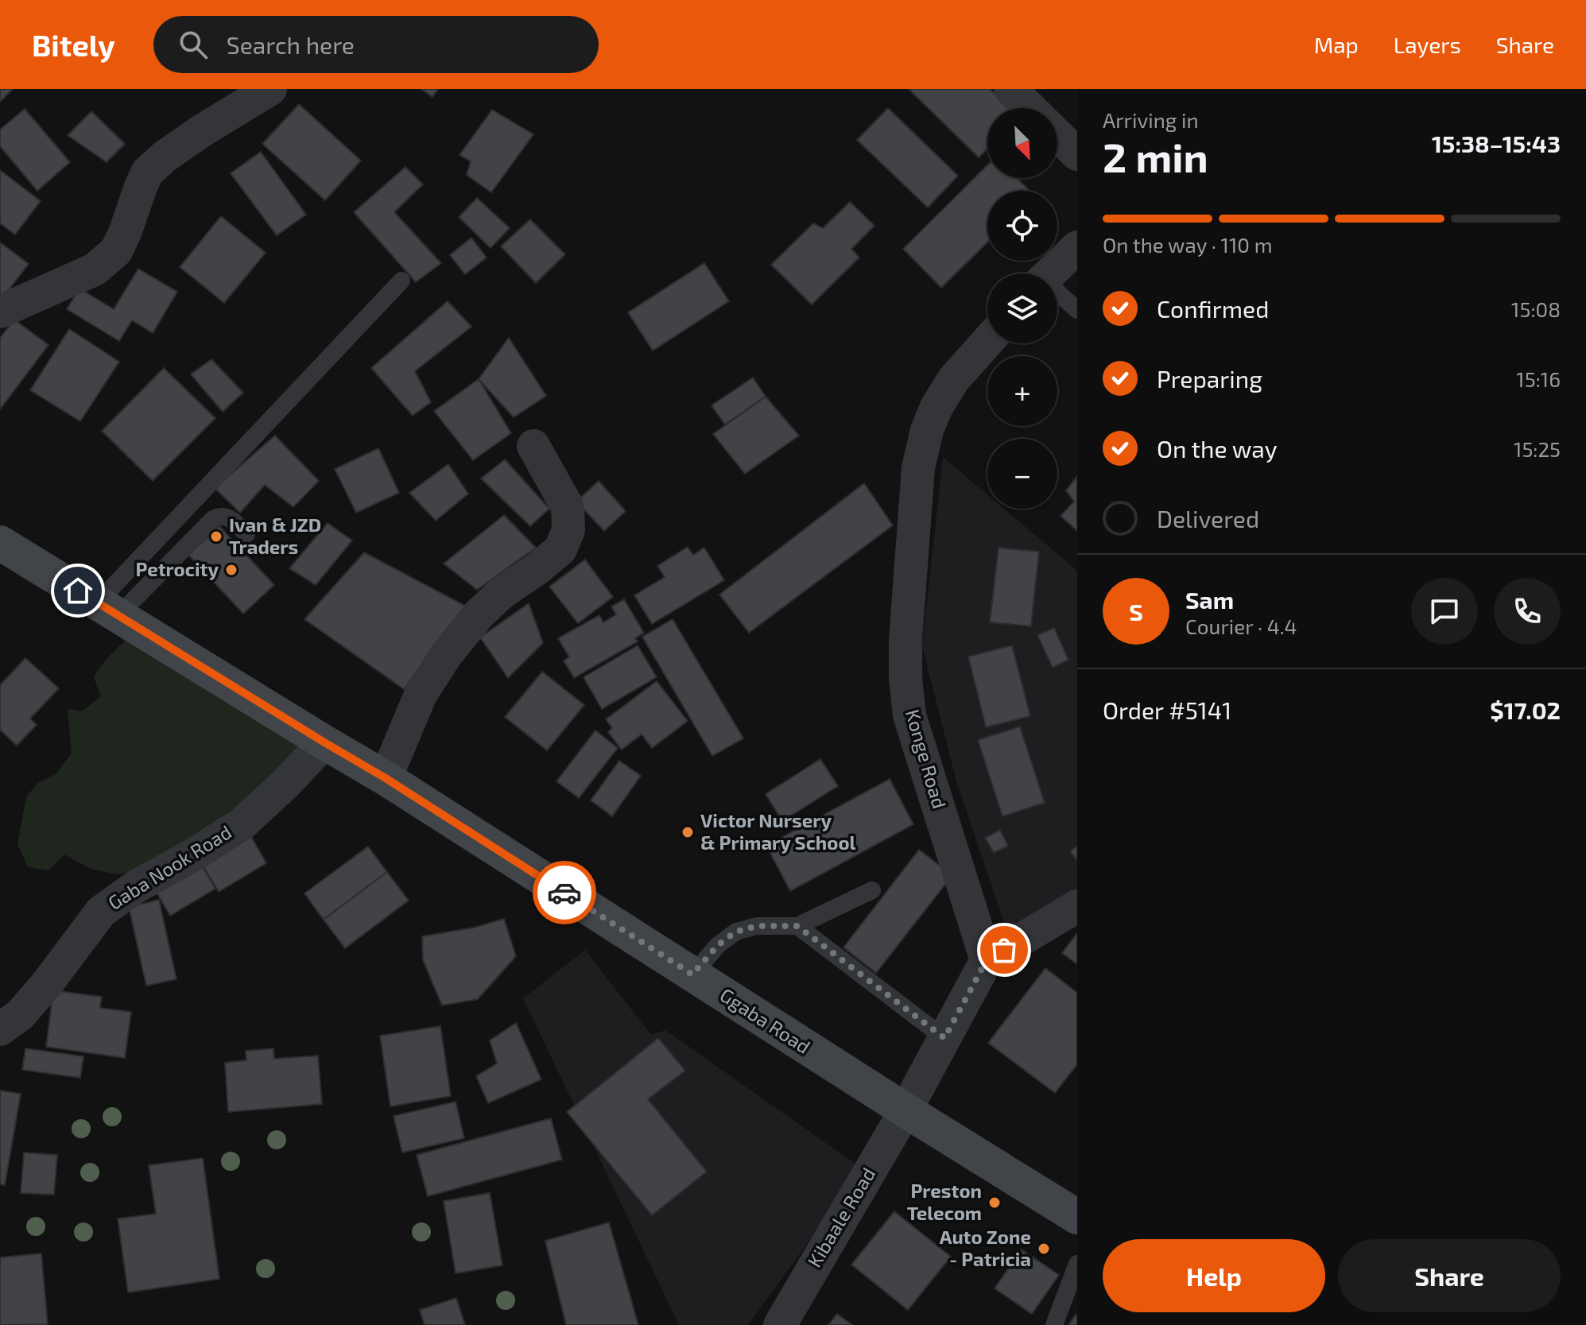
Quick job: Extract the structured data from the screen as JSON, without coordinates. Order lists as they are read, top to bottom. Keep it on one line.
{"streets":{"main road":["Ggaba Road"],"street":["Konge Road","Gaba Nook Road","Kibaale Road"]},"crossings":[["Gaba Nook Road","Ggaba Road"],["Ggaba Road","Kibaale Road"]],"places":["Ivan & JZD Traders","Petrocity","Victor Nursery & Primary School","Preston Telecom","Auto Zone - Patricia"],"north":"bottom right","page":{"header":"Bitely","search":"Search here","nav":["Map","Layers","Share"],"heading":["2 min","Arriving in","15:38–15:43"],"panel":["Sam","Courier · 4.4","Order #5141","$17.02"],"map_buttons":["+","−"],"bar":"On the way · 110 m","list":[["Confirmed","15:08"],["Preparing","15:16"],["On the way","15:25"],"Delivered"],"round":"S","buttons":["Help","Share"]}}
